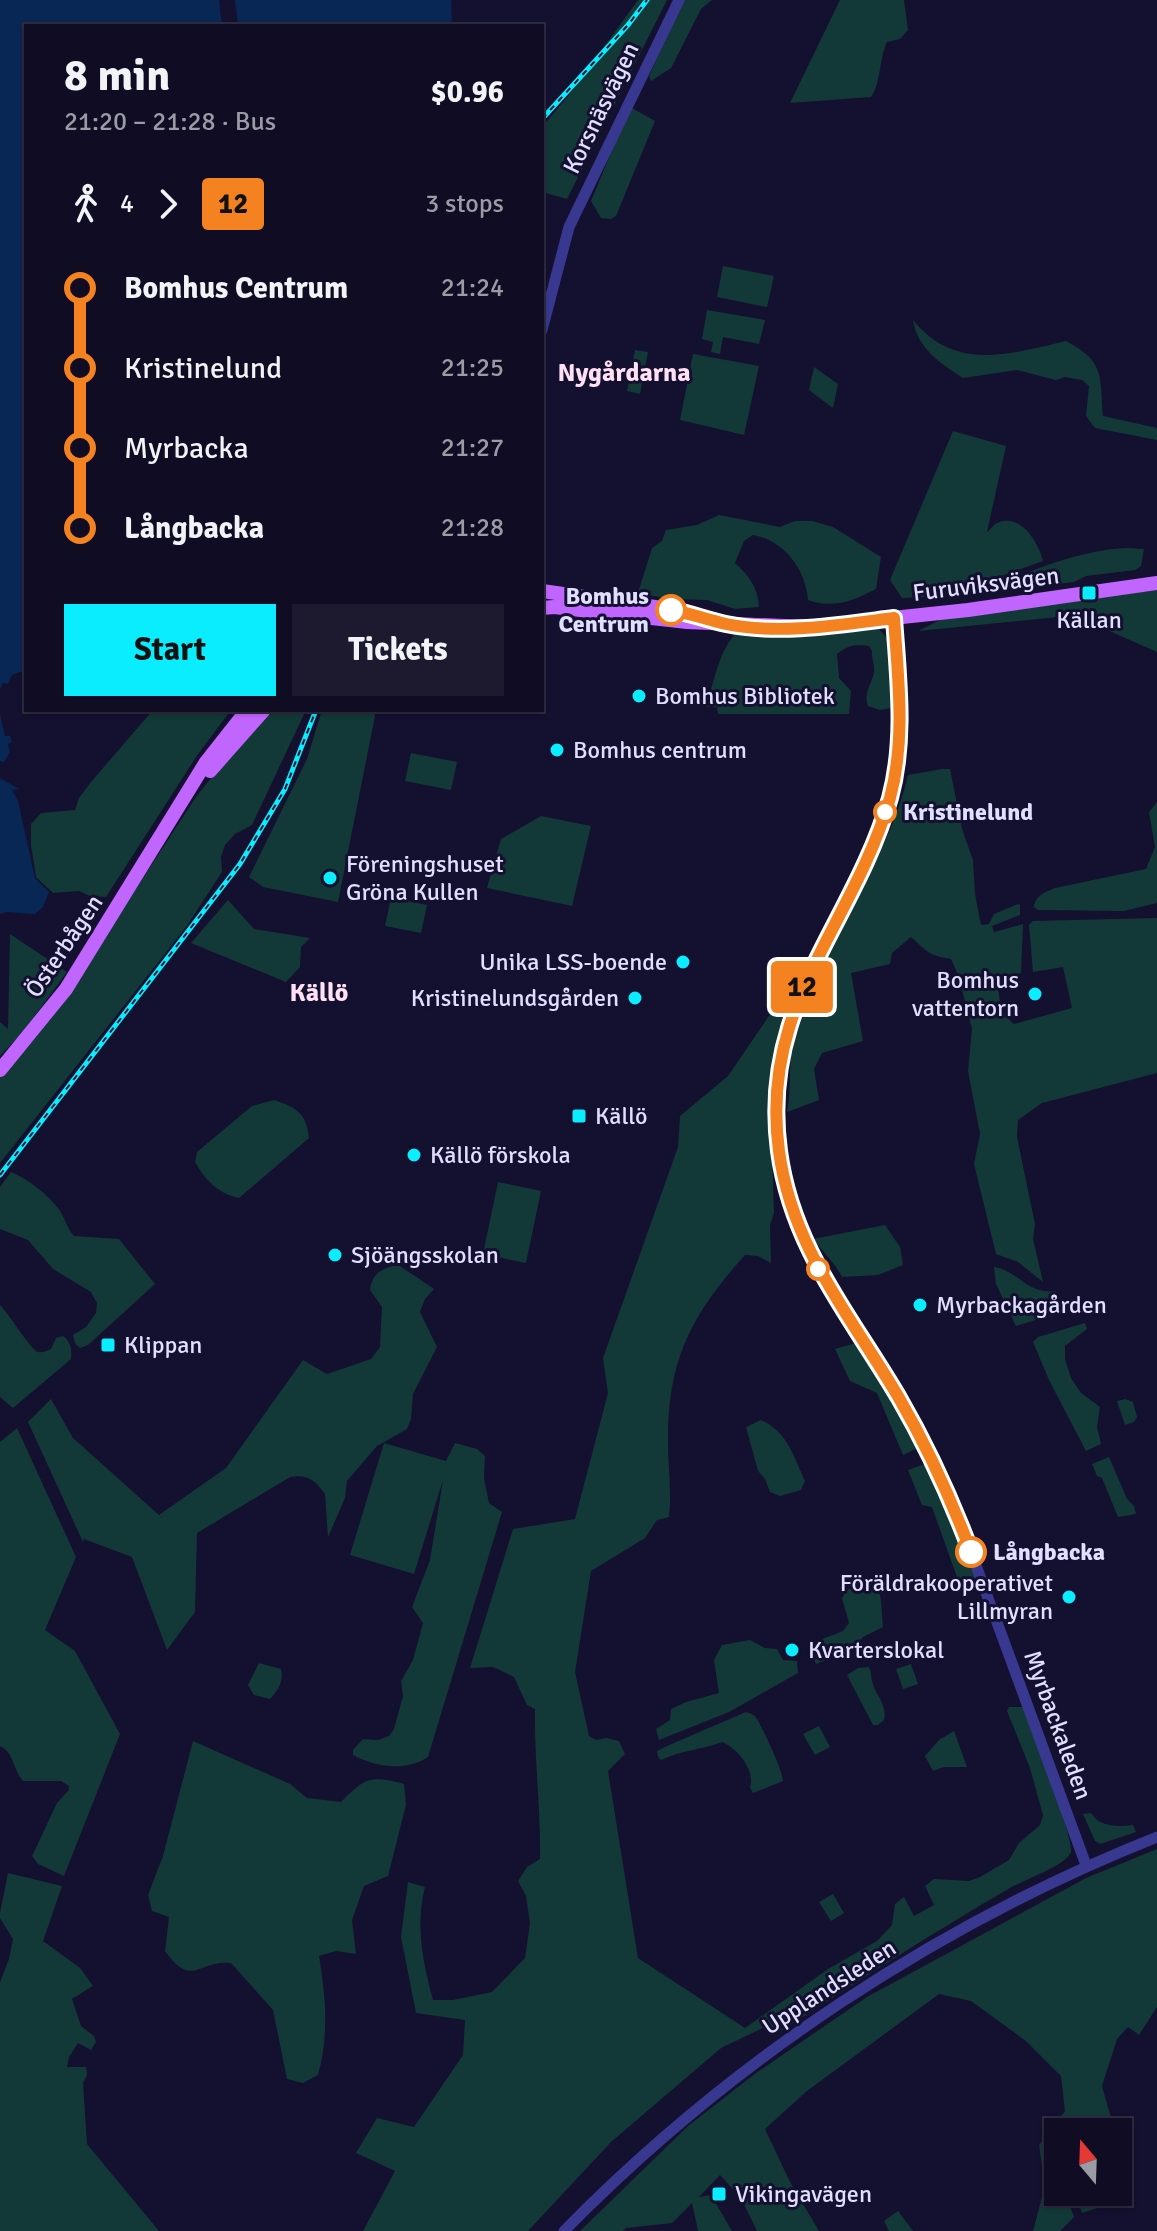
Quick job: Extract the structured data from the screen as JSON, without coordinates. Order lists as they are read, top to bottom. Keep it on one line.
{"streets":{"main road":["Furuviksvägen","Österbågen"],"street":["Korsnäsvägen","Myrbackaleden","Upplandsleden"]},"crossings":[["Furuviksvägen","Myrbackaleden"],["Myrbackaleden","Upplandsleden"]],"districts":["Nygårdarna","Källö"],"places":{"transit":["Källan","Källö","Klippan","Vikingavägen"],"other":["Bomhus Centrum","Bomhus Bibliotek","Bomhus centrum","Kristinelund","Föreningshuset Gröna Kullen","Unika LSS-boende","Bomhus vattentorn","Kristinelundsgården","Källö förskola","Sjöängsskolan","Myrbackagården","Långbacka","Föräldrakooperativet Lillmyran","Kvarterslokal"]},"lines":["bus line 12"],"north":"top","page":{"on_map":"12","heading":["8 min","21:20 – 21:28 · Bus","$0.96"],"legs":["4","12","3 stops"],"list":[{"name":"Bomhus Centrum","value":"21:24"},{"name":"Kristinelund","value":"21:25"},{"name":"Myrbacka","value":"21:27"},{"name":"Långbacka","value":"21:28"}],"buttons":["Start","Tickets"]}}
